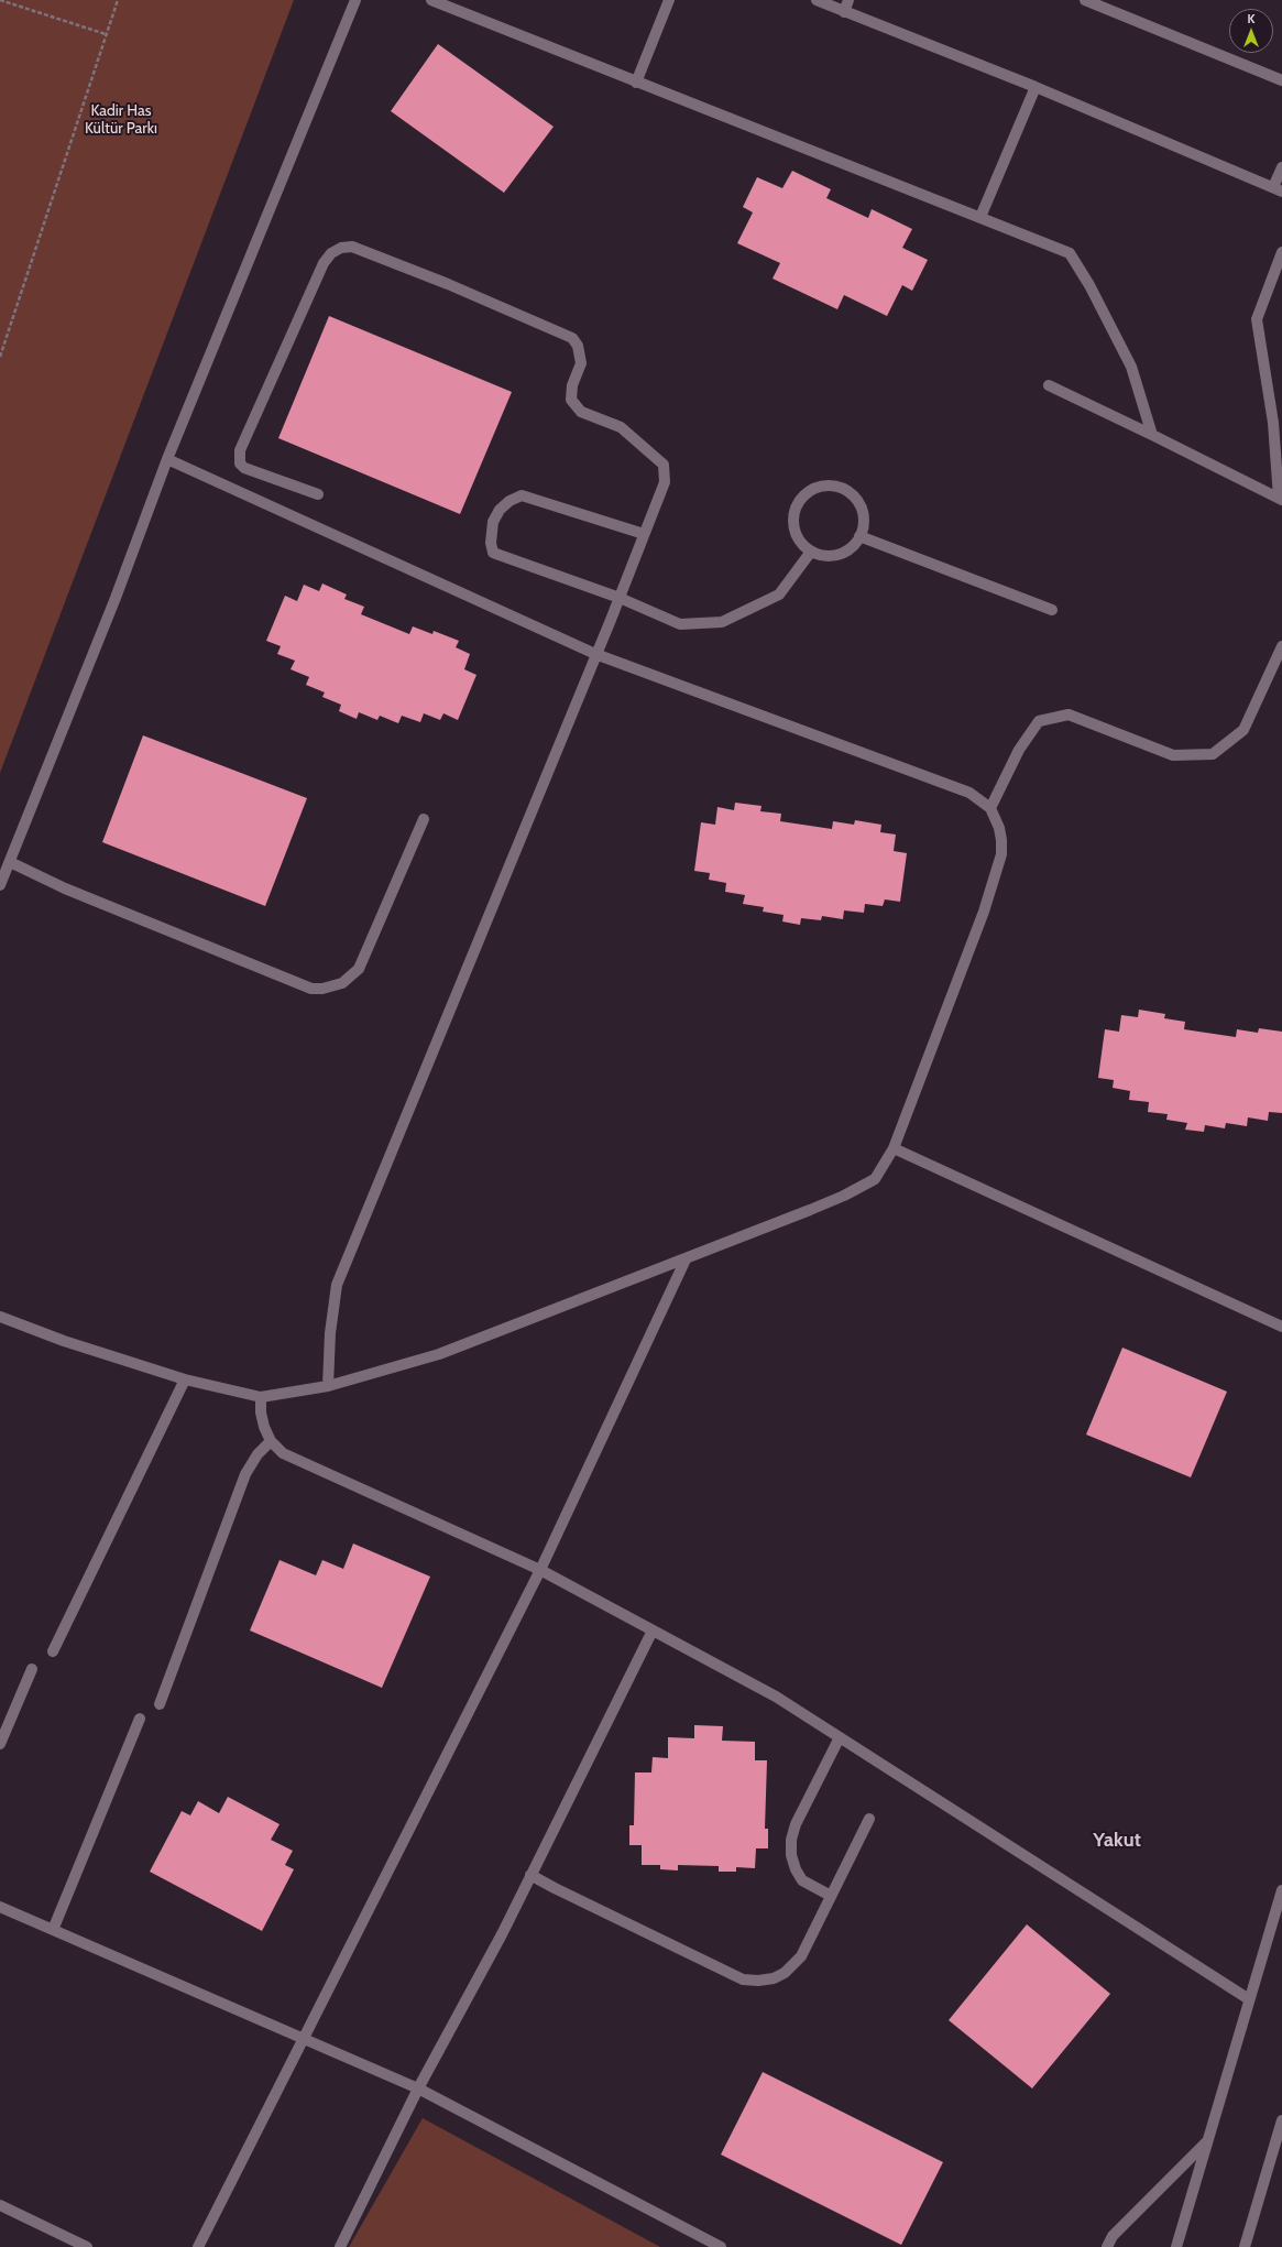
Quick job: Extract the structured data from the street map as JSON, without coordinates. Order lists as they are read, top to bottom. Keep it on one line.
{"districts":["Yakut"],"parks":["Kadir Has Kültür Parkı"],"north":"top"}
